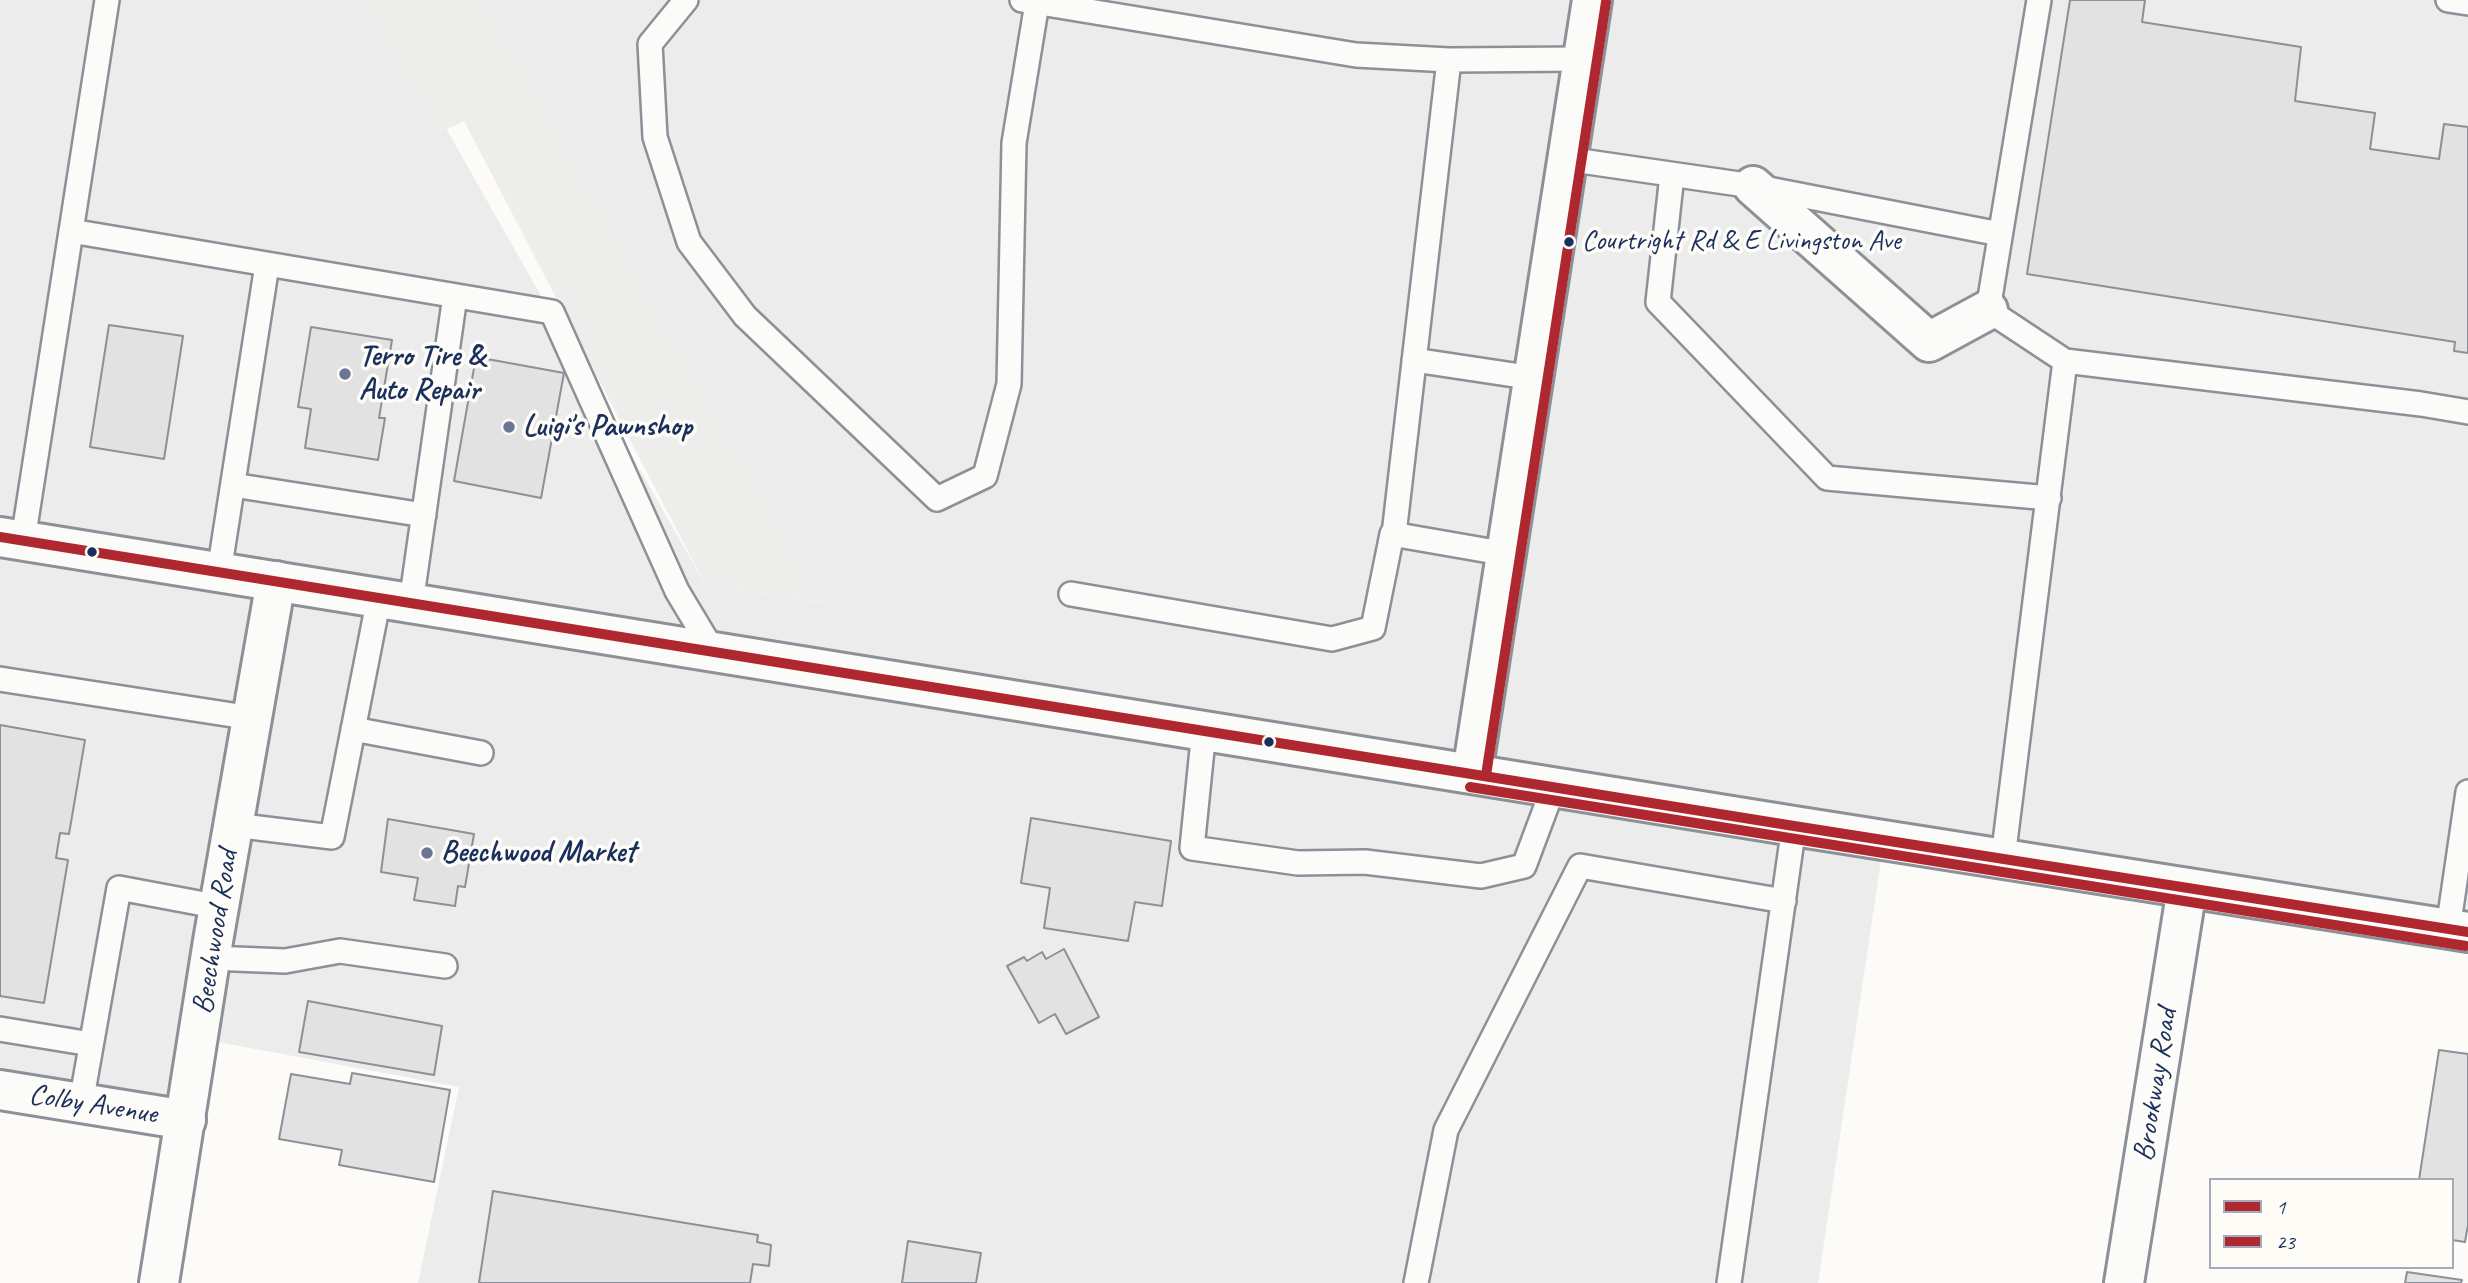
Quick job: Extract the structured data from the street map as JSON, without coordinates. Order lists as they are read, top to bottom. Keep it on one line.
{"streets":{"main road":["Beechwood Road","Brookway Road","Colby Avenue"]},"crossings":[["Beechwood Road","Colby Avenue"]],"places":["Courtright Rd & E Livingston Ave","Terro Tire & Auto Repair","Luigi's Pawnshop","Beechwood Market"],"lines":["transit line 23","transit line 1"],"legend":["1","23"]}
